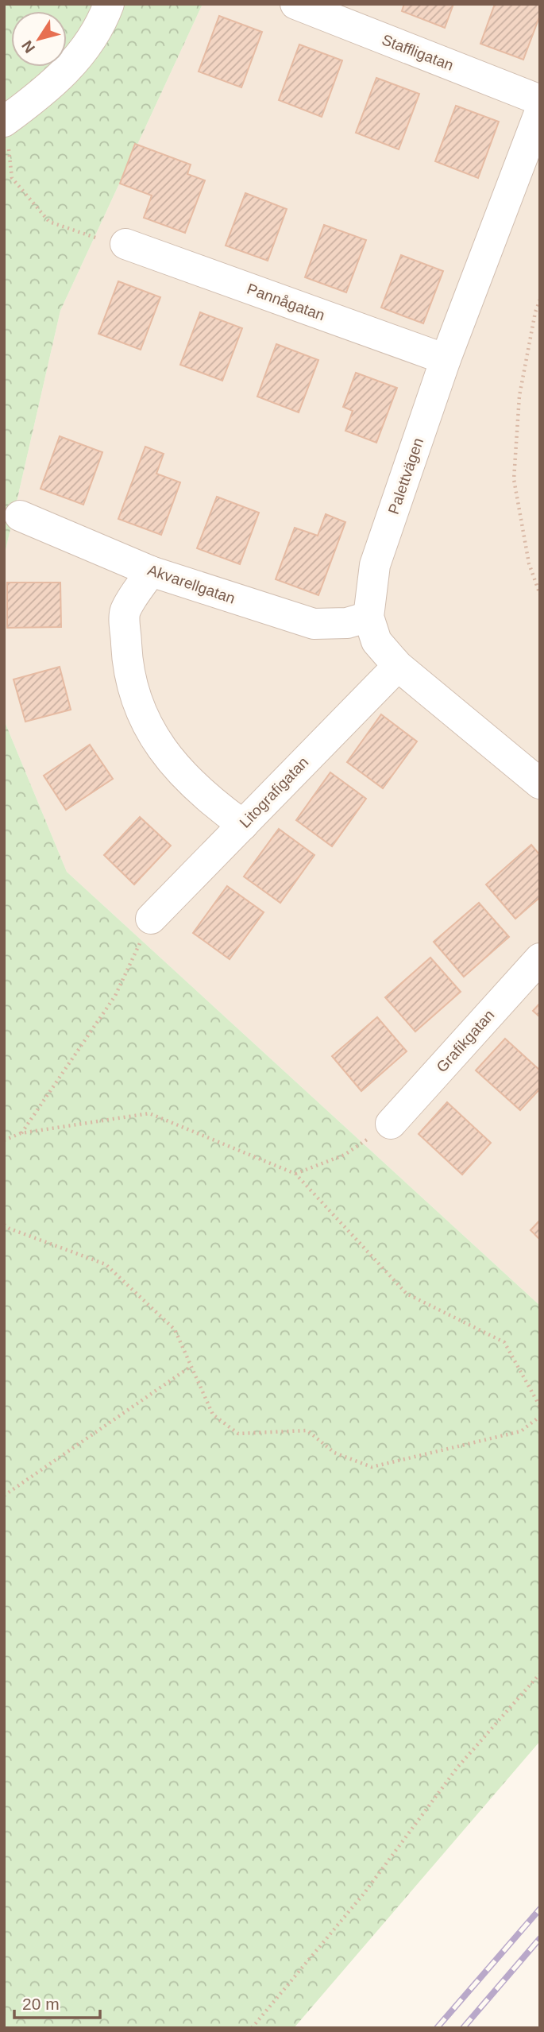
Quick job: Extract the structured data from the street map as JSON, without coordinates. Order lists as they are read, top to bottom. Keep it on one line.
{"streets":{"street":["Staffligatan","Pannågatan","Palettvägen","Akvarellgatan","Litografigatan","Grafikgatan"]},"crossings":[["Pannågatan","Palettvägen"],["Palettvägen","Akvarellgatan"],["Palettvägen","Litografigatan"]],"scale_bar":"20 m","north":"bottom left"}
